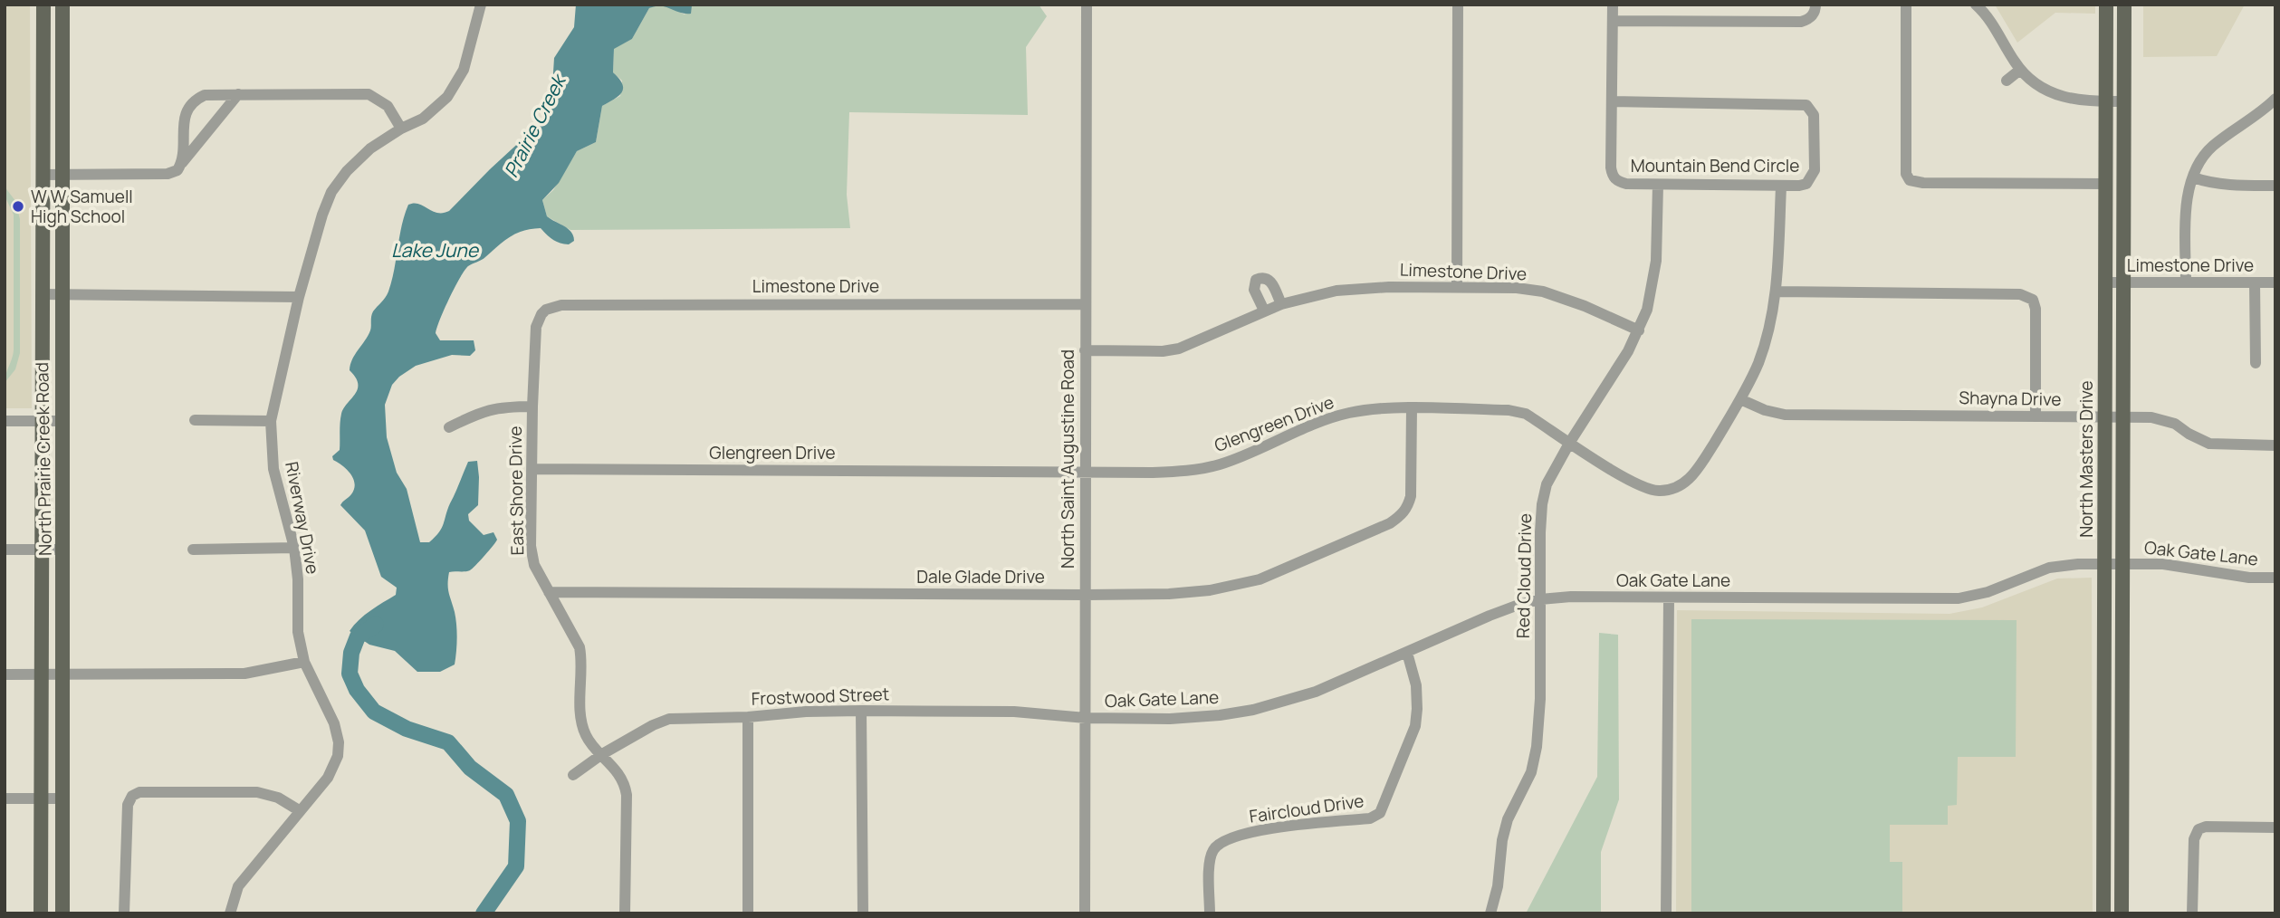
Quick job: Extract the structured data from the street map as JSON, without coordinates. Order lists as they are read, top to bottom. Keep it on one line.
{"streets":{"main road":["North Prairie Creek Road","North Masters Drive"],"street":["Mountain Bend Circle","Limestone Drive","Shayna Drive","Glengreen Drive","North Saint Augustine Road","East Shore Drive","Riverway Drive","Oak Gate Lane","Red Cloud Drive","Dale Glade Drive","Frostwood Street","Faircloud Drive"]},"crossings":[["Mountain Bend Circle","Glengreen Drive"],["Mountain Bend Circle","Red Cloud Drive"],["Limestone Drive","North Saint Augustine Road"],["Limestone Drive","North Masters Drive"],["Limestone Drive","East Shore Drive"],["Limestone Drive","Red Cloud Drive"],["Shayna Drive","Glengreen Drive"],["Shayna Drive","North Masters Drive"],["Glengreen Drive","North Saint Augustine Road"],["Glengreen Drive","East Shore Drive"],["Glengreen Drive","Red Cloud Drive"],["Glengreen Drive","Dale Glade Drive"],["North Saint Augustine Road","Oak Gate Lane"],["North Saint Augustine Road","Dale Glade Drive"],["North Saint Augustine Road","Frostwood Street"],["North Masters Drive","Oak Gate Lane"],["East Shore Drive","Dale Glade Drive"],["East Shore Drive","Frostwood Street"],["Oak Gate Lane","Red Cloud Drive"],["Oak Gate Lane","Frostwood Street"],["Oak Gate Lane","Faircloud Drive"]],"water":["Prairie Creek","Lake June"],"places":["W W Samuell High School"]}
